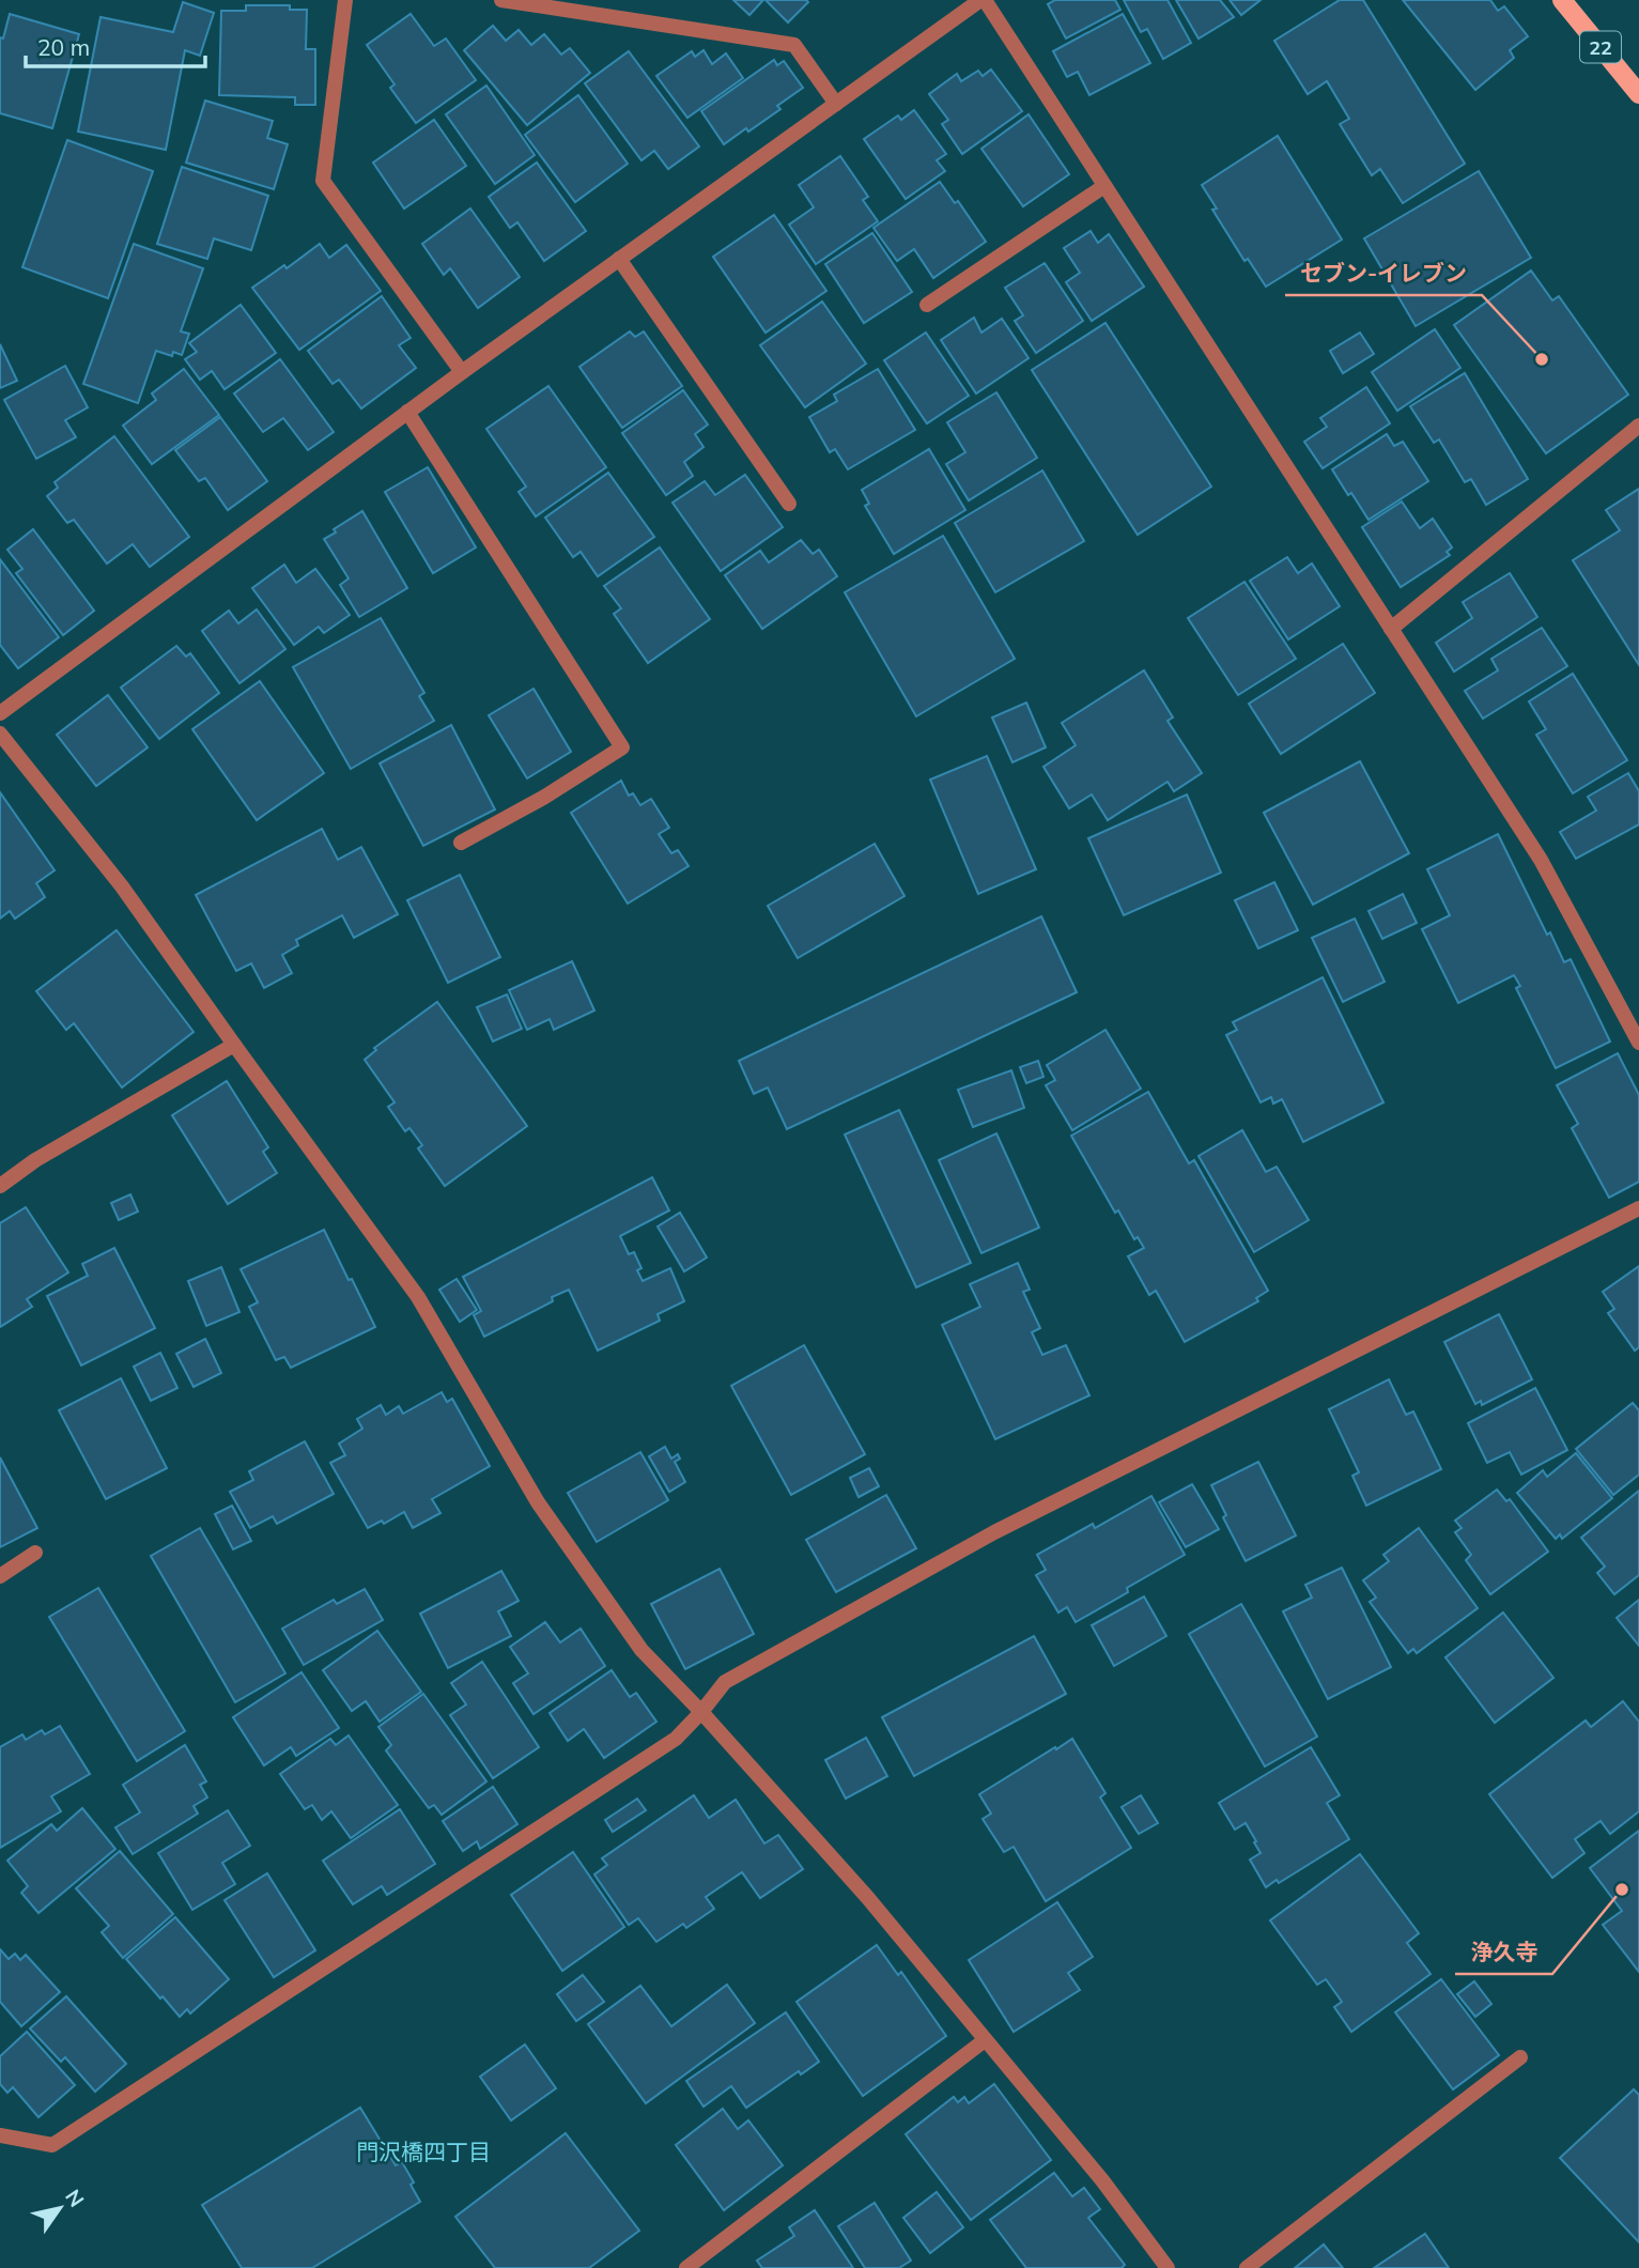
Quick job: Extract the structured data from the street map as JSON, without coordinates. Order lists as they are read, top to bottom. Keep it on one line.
{"streets":{"main road":["22"]},"districts":["門沢橋四丁目"],"places":["セブン-イレブン","浄久寺"],"scale_bar":"20 m","north":"top right"}
